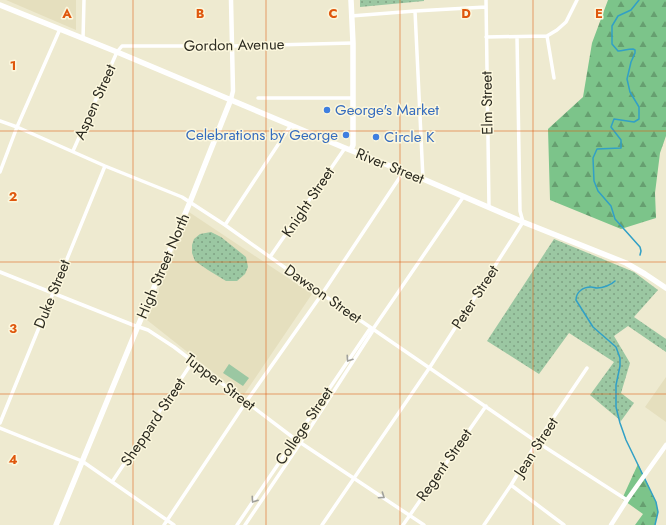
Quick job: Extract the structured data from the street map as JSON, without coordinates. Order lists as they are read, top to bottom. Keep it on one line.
{"streets":{"main road":["River Street","High Street North"],"street":["Gordon Avenue","Aspen Street","Elm Street","Knight Street","Duke Street","Dawson Street","Peter Street","Tupper Street","Sheppard Street","College Street","Jean Street","Regent Street"]},"crossings":[["Gordon Avenue","Aspen Street"],["Gordon Avenue","River Street"],["Gordon Avenue","High Street North"],["Aspen Street","River Street"],["Aspen Street","Dawson Street"],["Elm Street","River Street"],["River Street","Knight Street"],["River Street","High Street North"],["River Street","Peter Street"],["River Street","College Street"],["Knight Street","Dawson Street"],["High Street North","Dawson Street"],["High Street North","Tupper Street"],["Duke Street","Dawson Street"],["Duke Street","Tupper Street"],["Dawson Street","Peter Street"],["Dawson Street","College Street"],["Dawson Street","Jean Street"],["Dawson Street","Regent Street"],["Peter Street","Tupper Street"],["Tupper Street","Sheppard Street"],["Tupper Street","College Street"],["Tupper Street","Regent Street"]],"places":["George's Market","Celebrations by George","Circle K"],"grid":{"columns":["A","B","C","D","E"],"rows":["1","2","3","4"]}}
